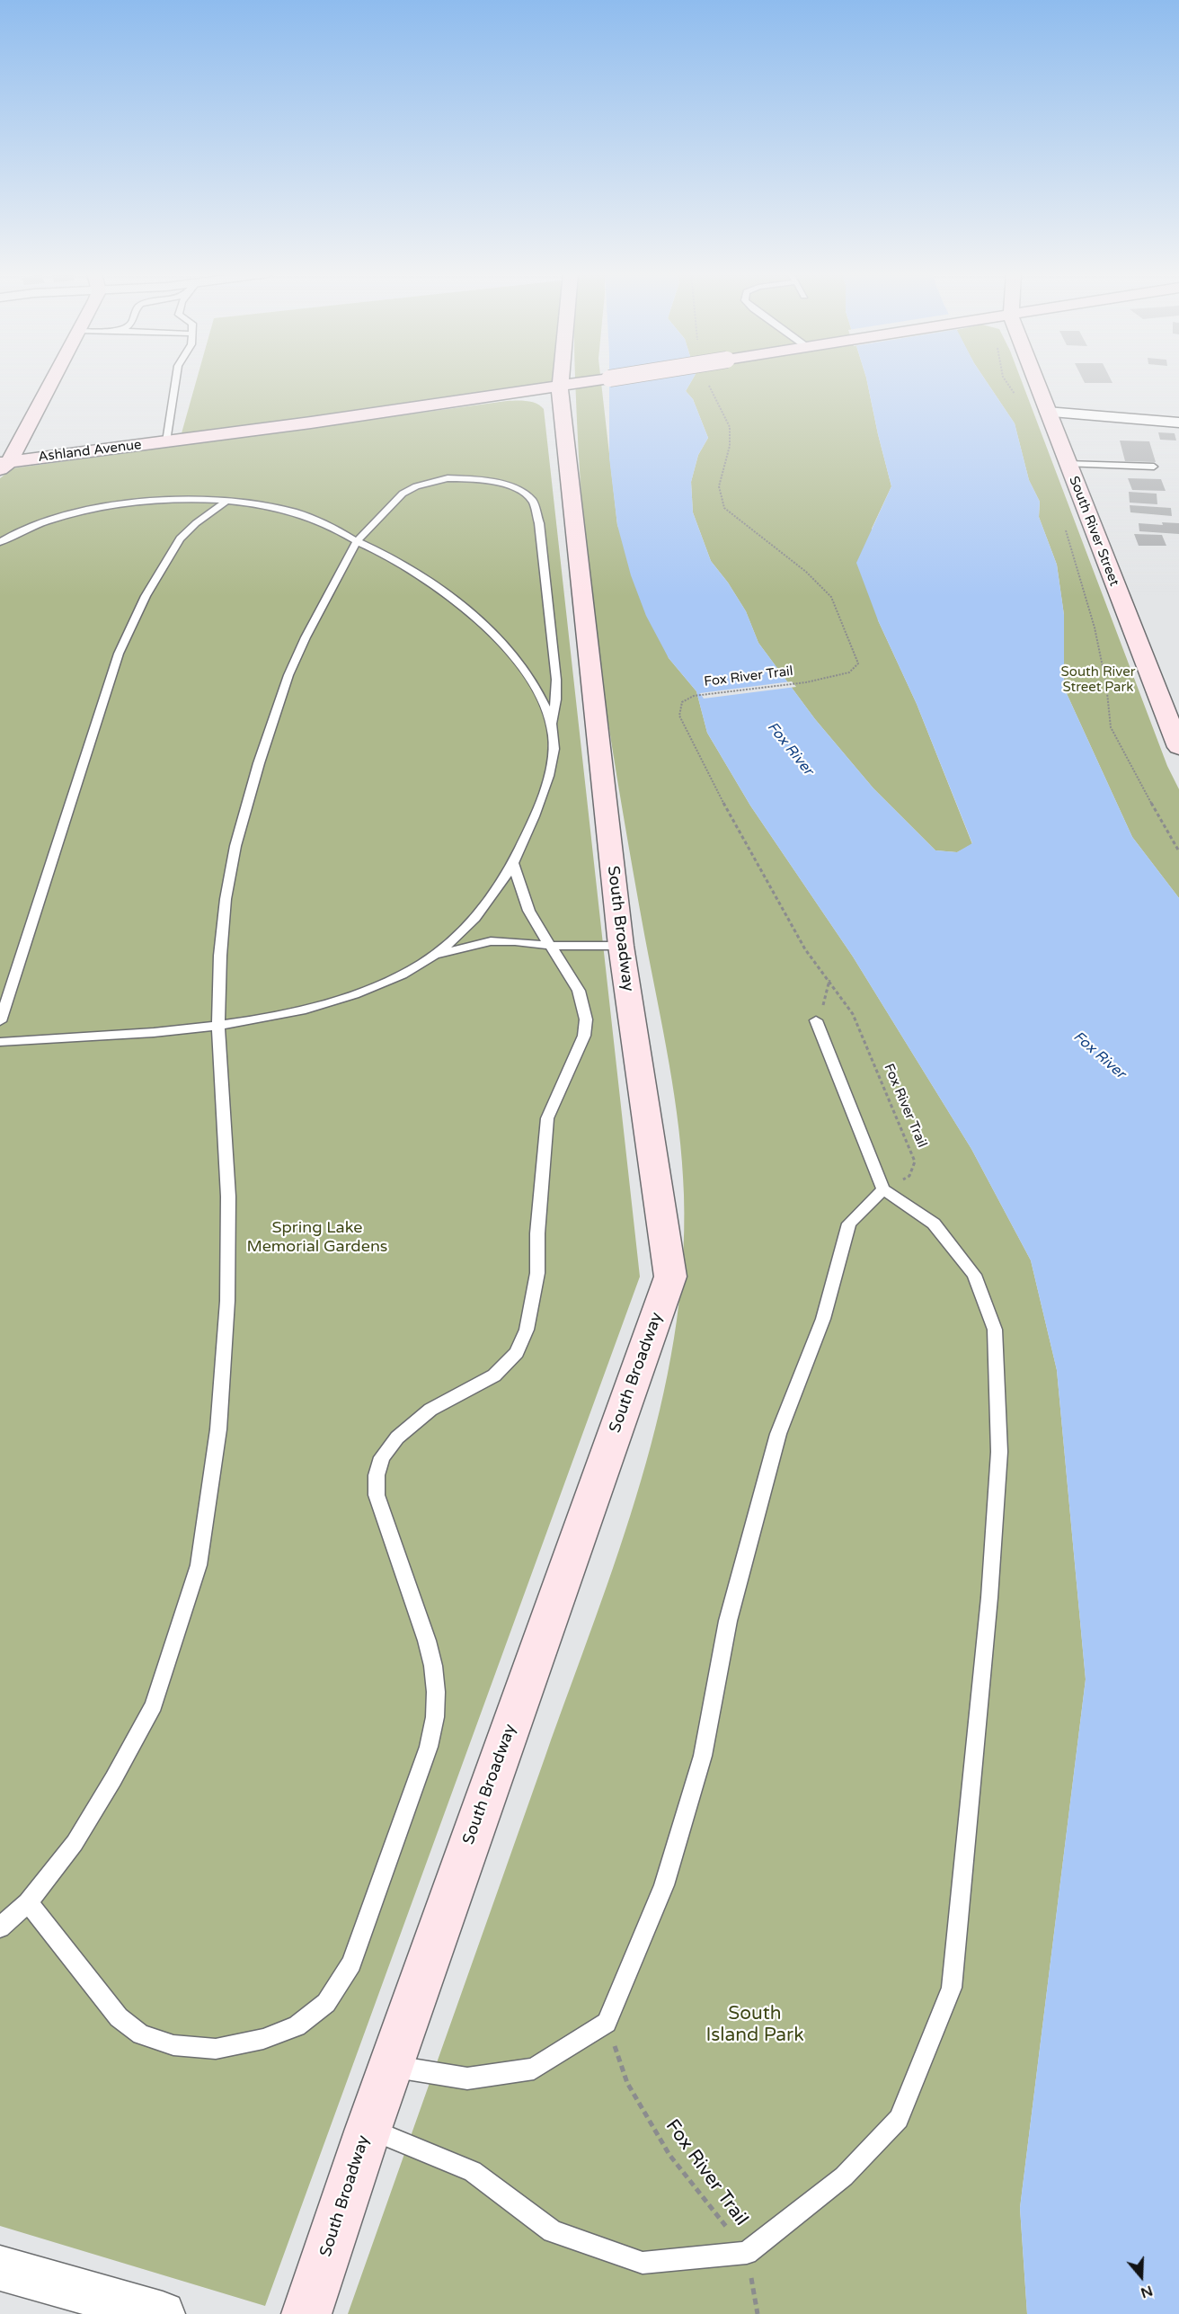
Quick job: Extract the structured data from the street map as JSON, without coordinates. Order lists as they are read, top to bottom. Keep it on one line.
{"streets":{"street":["Ashland Avenue","South River Street","South Broadway"],"path":["Fox River Trail"]},"crossings":[["Ashland Avenue","South Broadway"]],"water":["Fox River"],"parks":["South River Street Park","Spring Lake Memorial Gardens","South Island Park"],"north":"bottom"}
